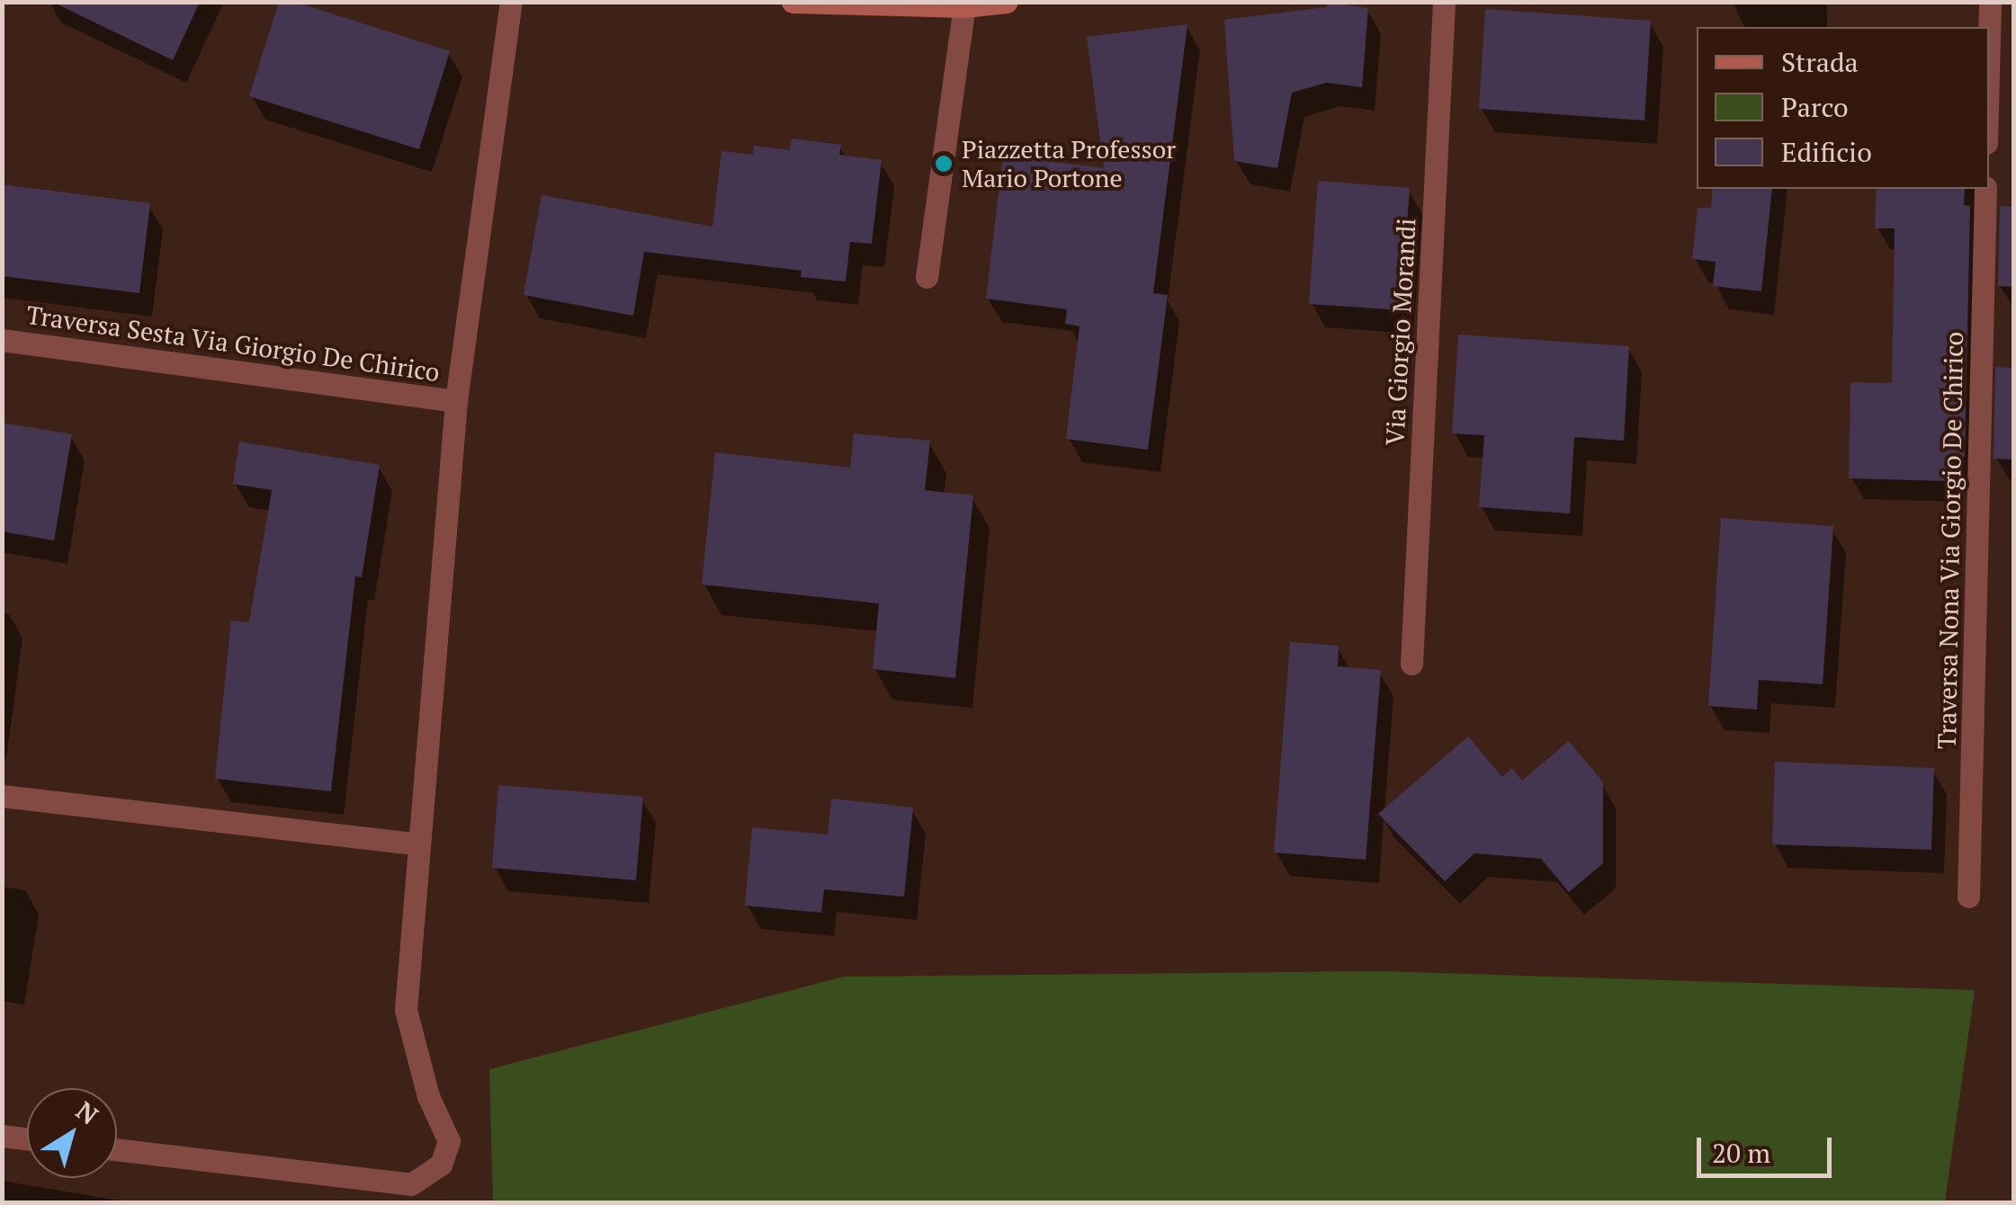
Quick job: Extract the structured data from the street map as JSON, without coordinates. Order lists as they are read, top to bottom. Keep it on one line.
{"streets":{"street":["Via Giorgio Morandi","Traversa Sesta Via Giorgio De Chirico","Traversa Nona Via Giorgio De Chirico"]},"places":["Piazzetta Professor Mario Portone"],"legend":["Strada","Parco","Edificio"],"scale_bar":"20 m","north":"top right"}
